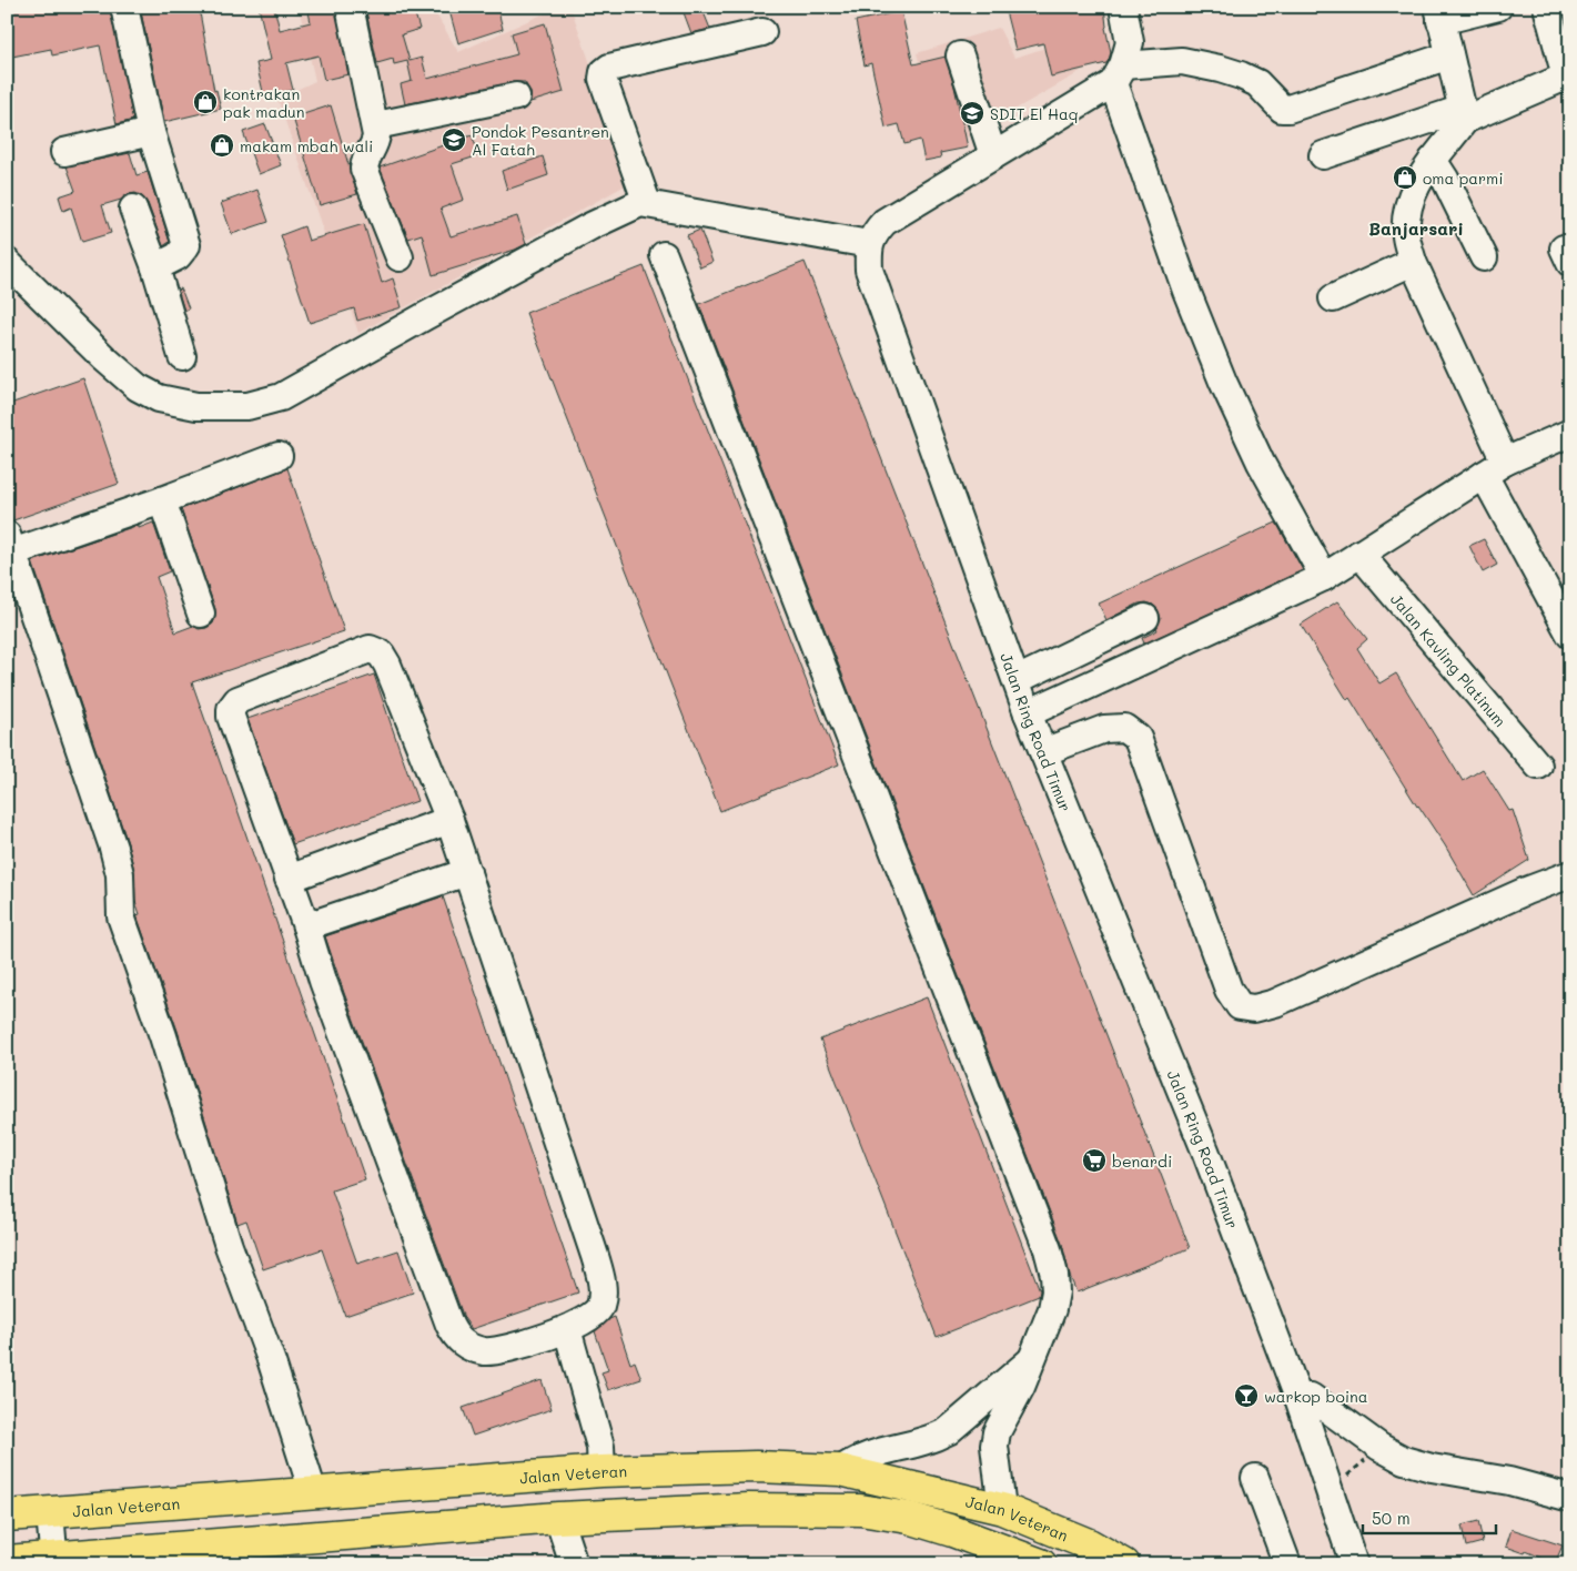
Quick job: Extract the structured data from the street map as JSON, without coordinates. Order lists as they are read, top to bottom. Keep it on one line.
{"streets":{"main road":["Jalan Veteran"],"street":["Jalan Kavling Platinum","Jalan Ring Road Timur"]},"districts":["Banjarsari"],"places":{"shop":["kontrakan pak madun","makam mbah wali","oma parmi"],"school or university":["SDIT El Haq","Pondok Pesantren Al Fatah"],"supermarket":["benardi"],"bar":["warkop boina"]},"scale_bar":"50 m"}
